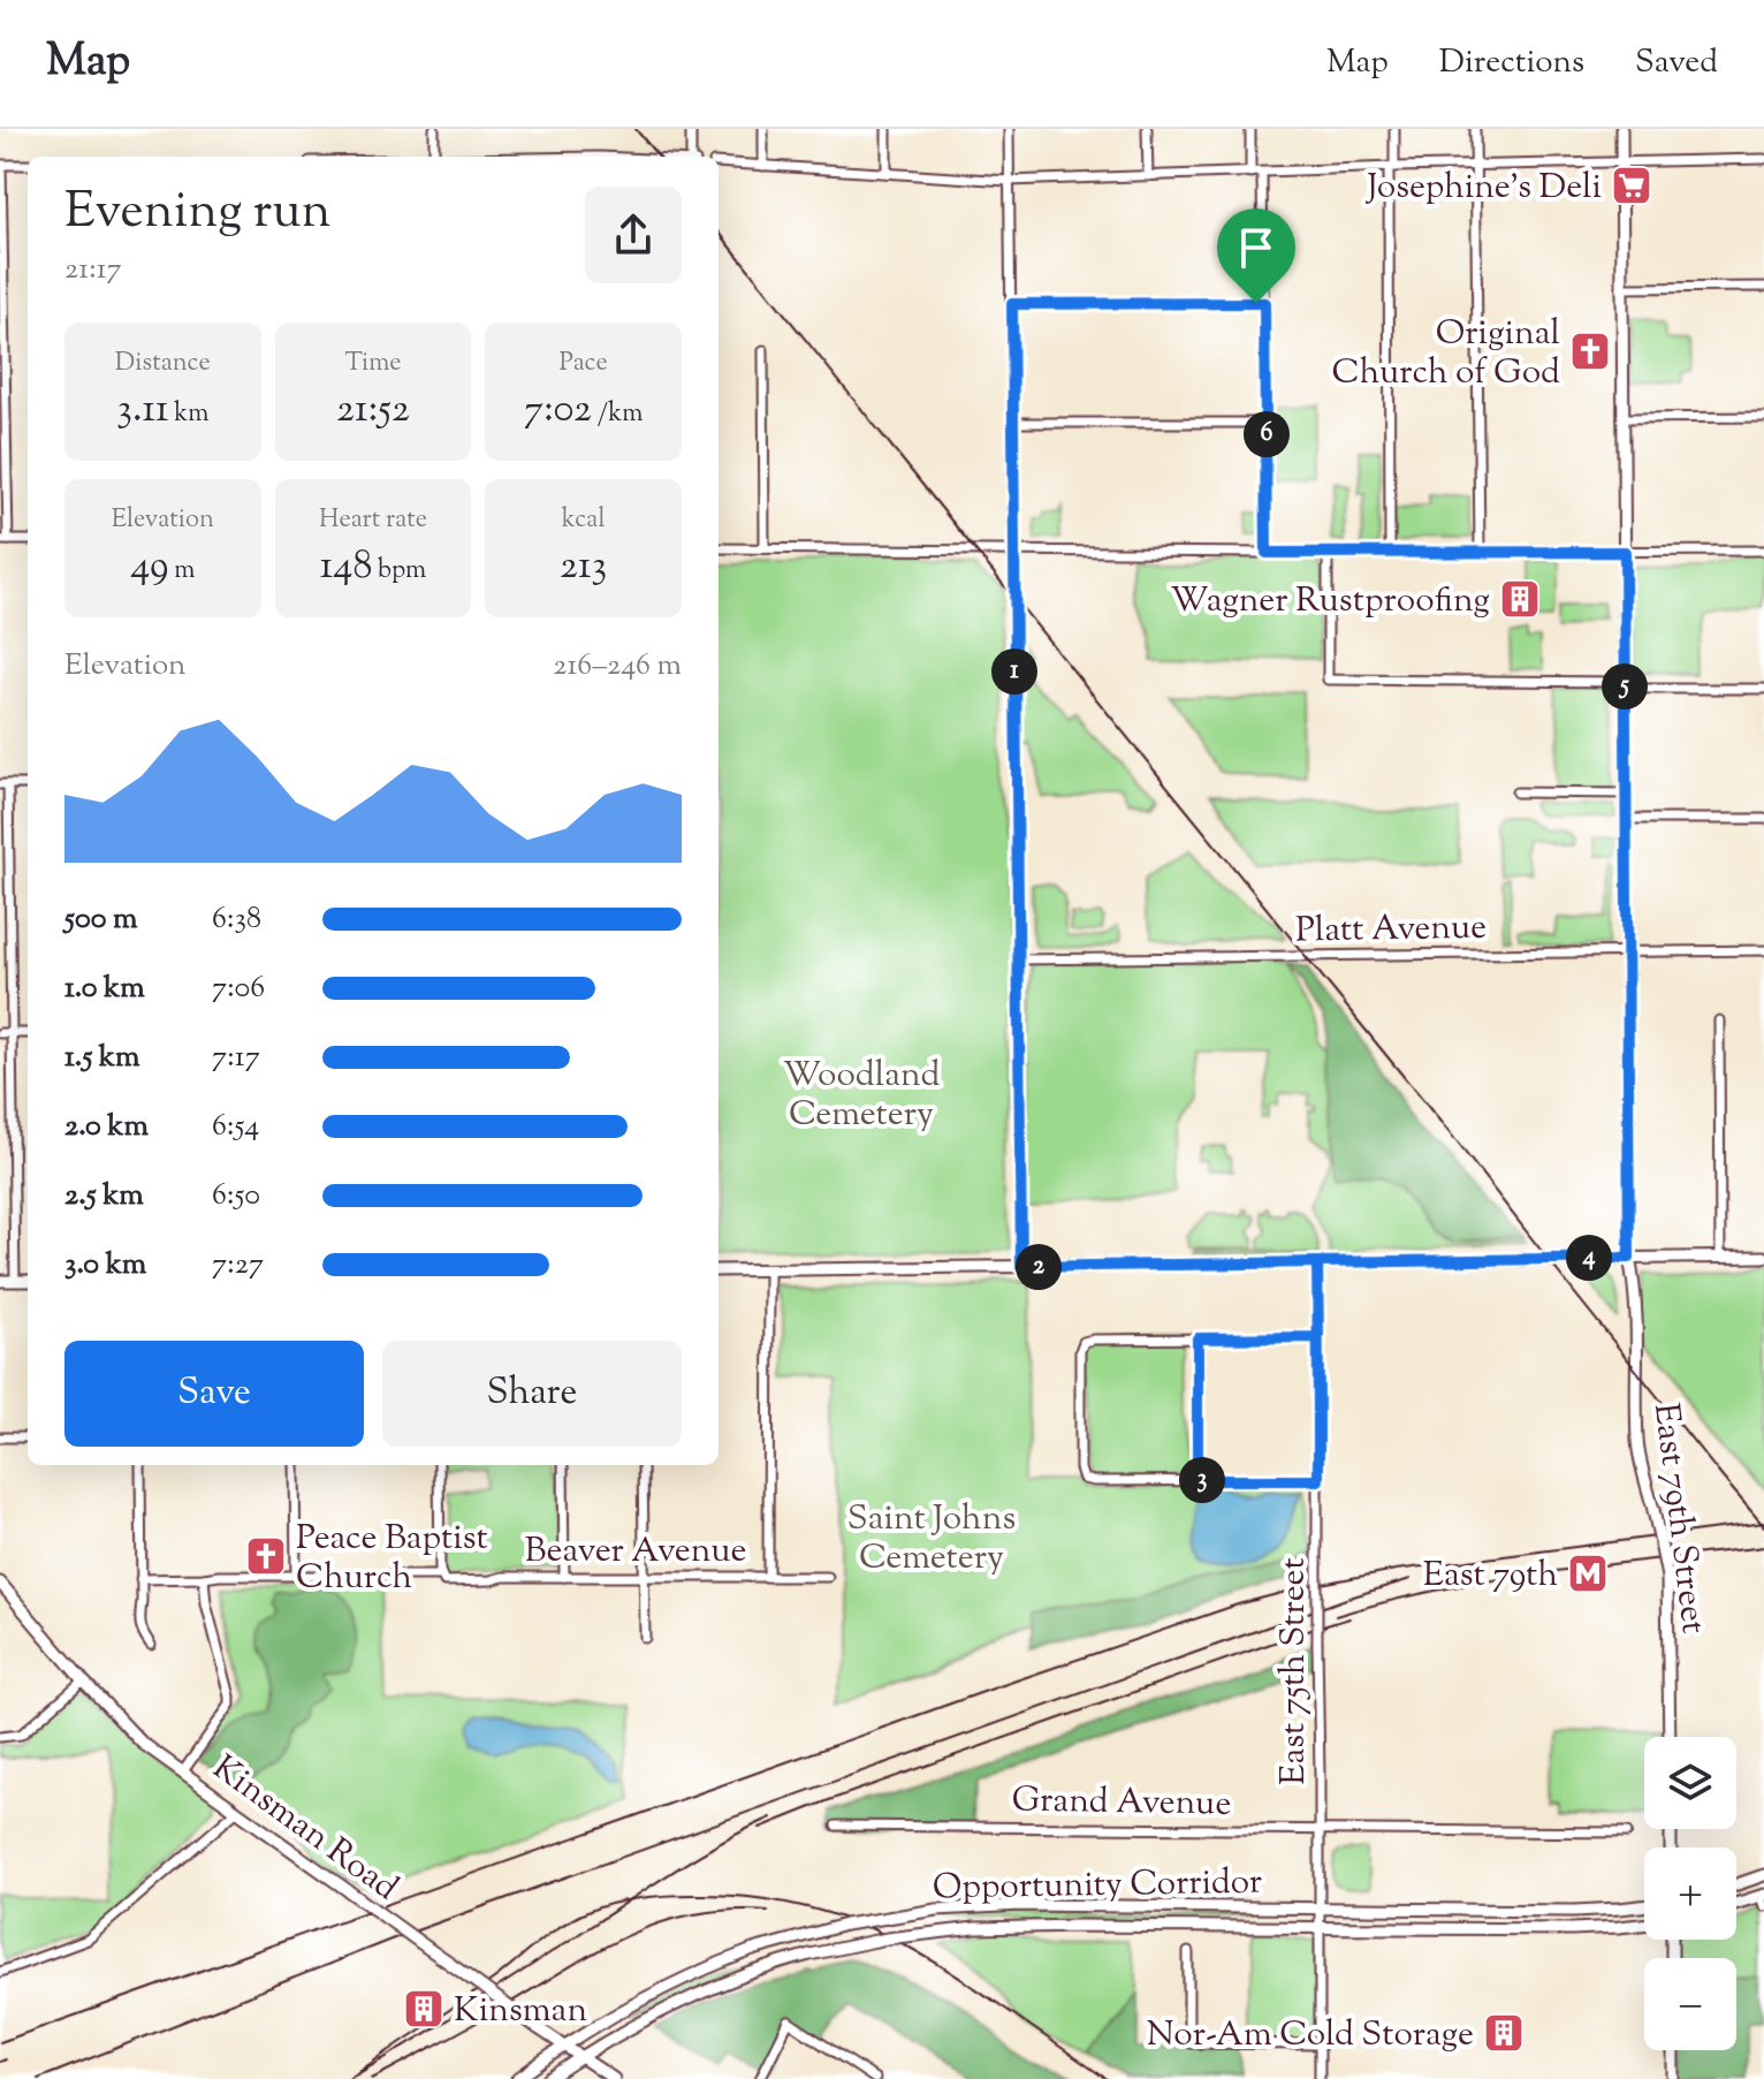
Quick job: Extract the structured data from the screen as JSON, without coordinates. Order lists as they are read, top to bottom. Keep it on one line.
{"streets":{"main road":["East 79th Street","Kinsman Road","Opportunity Corridor"],"street":["Platt Avenue","Beaver Avenue","East 75th Street","Grand Avenue"]},"crossings":[["Platt Avenue","East 79th Street"],["East 75th Street","Grand Avenue"],["East 75th Street","Opportunity Corridor"],["Kinsman Road","Opportunity Corridor"]],"parks":["Woodland Cemetery","Saint Johns Cemetery"],"places":{"supermarket":["Josephine's Deli"],"church":["Original Church of God","Peace Baptist Church"],"building":["Wagner Rustproofing","Kinsman","Nor-Am Cold Storage"],"metro station":["East 79th"]},"page":{"header":"Map","nav":["Map","Directions","Saved"],"heading":["Evening run","21:17"],"stats":[["Distance","3.11 km"],["Time","21:52"],["Pace","7:02 /km"],["Elevation","49 m"],["Heart rate","148 bpm"],["kcal","213"]],"pins":["6","1","5","4","2","3"],"chart":["Elevation","216–246 m"],"list":[{"name":"500 m","note":"6:38"},{"name":"1.0 km","note":"7:06"},{"name":"1.5 km","note":"7:17"},{"name":"2.0 km","note":"6:54"},{"name":"2.5 km","note":"6:50"},{"name":"3.0 km","note":"7:27"}],"buttons":["Save","Share"],"map_buttons":["+","−"]}}
